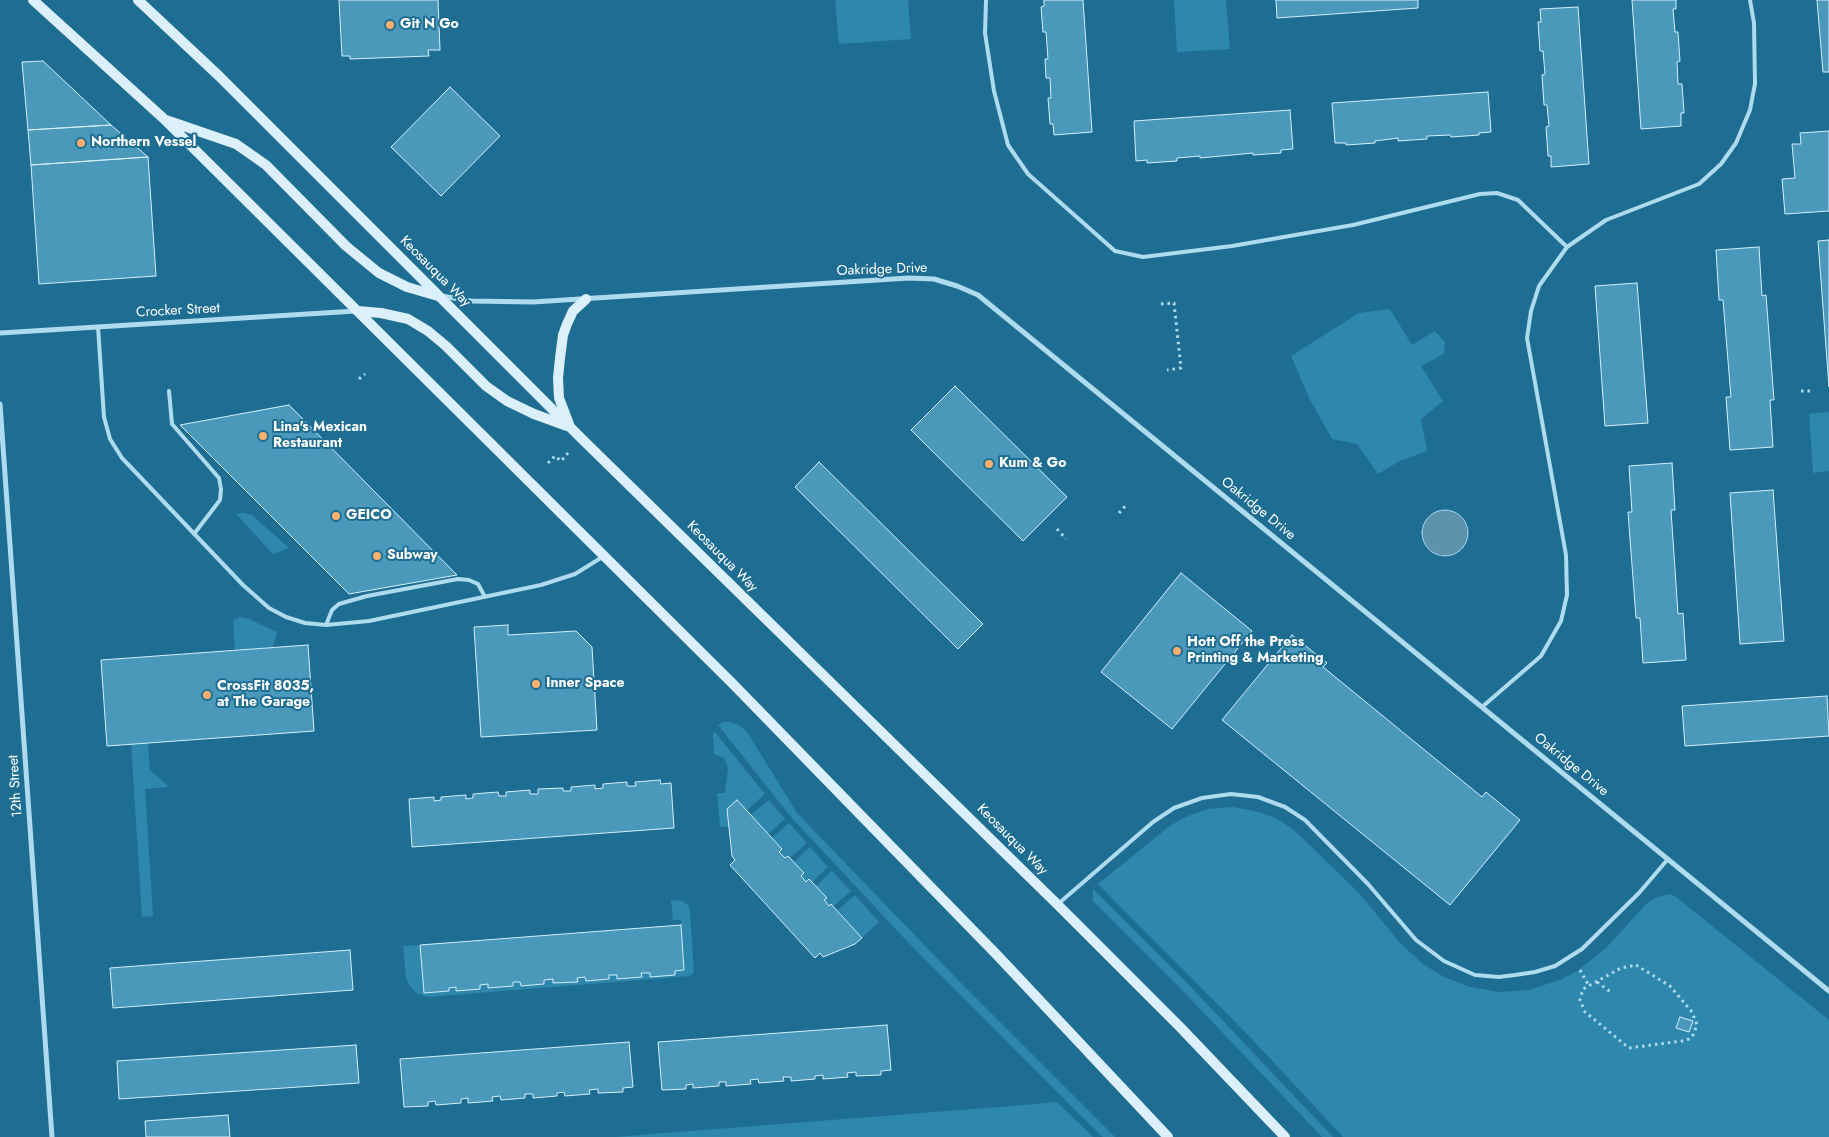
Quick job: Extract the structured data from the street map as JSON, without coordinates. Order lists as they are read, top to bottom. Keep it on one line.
{"streets":{"main road":["Keosauqua Way"],"street":["Oakridge Drive","Crocker Street","12th Street"]},"crossings":[["Oakridge Drive","Keosauqua Way"]],"places":["Git N Go","Northern Vessel","Lina's Mexican Restaurant","Kum & Go","GEICO","Subway","Hott Off the Press Printing & Marketing","Inner Space","CrossFit 8035, at The Garage"]}
